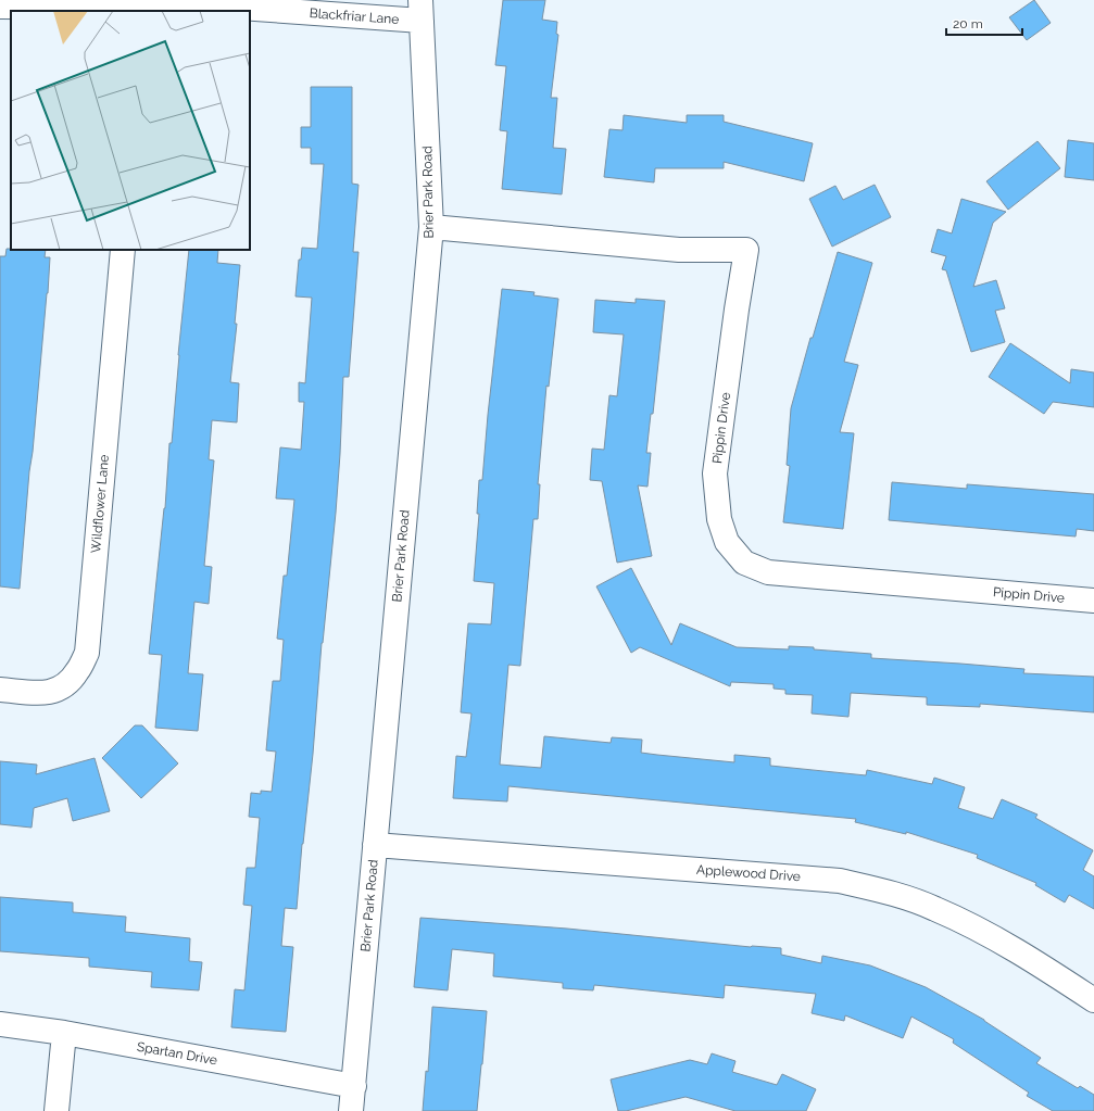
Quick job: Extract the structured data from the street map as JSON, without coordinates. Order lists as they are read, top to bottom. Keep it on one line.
{"streets":{"street":["Blackfriar Lane","Brier Park Road","Pippin Drive","Wildflower Lane","Applewood Drive","Spartan Drive"]},"crossings":[["Blackfriar Lane","Brier Park Road"],["Brier Park Road","Pippin Drive"],["Brier Park Road","Applewood Drive"],["Brier Park Road","Spartan Drive"]],"scale_bar":"20 m"}
